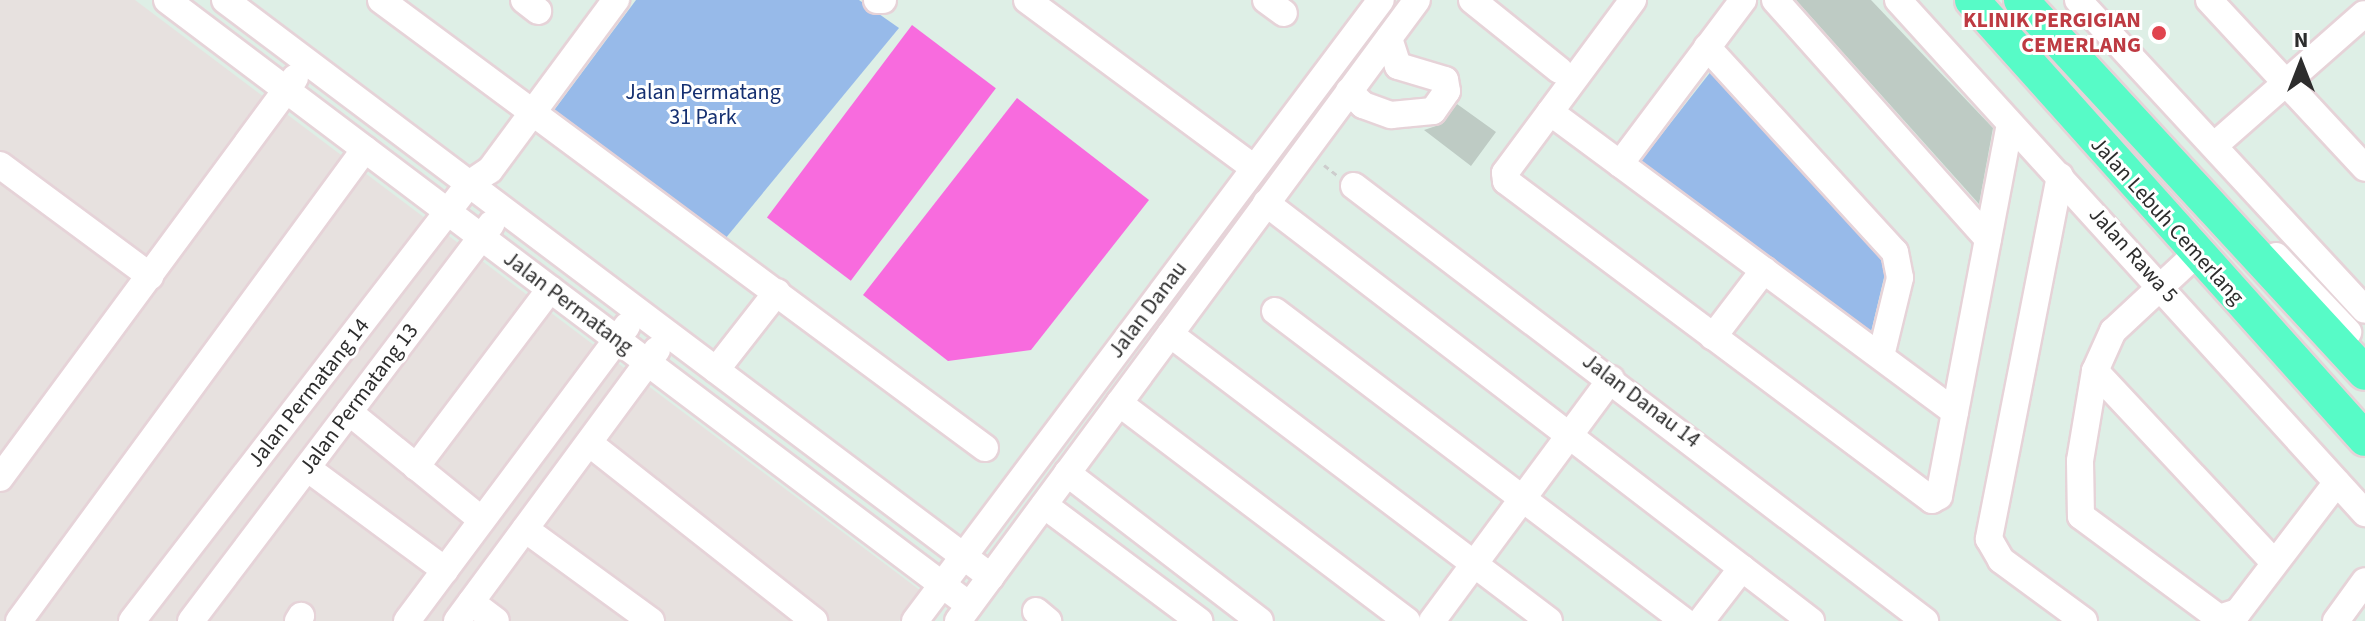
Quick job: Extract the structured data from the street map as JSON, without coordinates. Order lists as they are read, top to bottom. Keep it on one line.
{"streets":{"main road":["Jalan Lebuh Cemerlang"],"street":["Jalan Rawa 5","Jalan Permatang","Jalan Danau","Jalan Permatang 14","Jalan Permatang 13","Jalan Danau 14"]},"crossings":[["Jalan Permatang","Jalan Danau"],["Jalan Permatang","Jalan Permatang 14"],["Jalan Permatang","Jalan Permatang 13"]],"parks":["Jalan Permatang 31 Park"],"places":["KLINIK PERGIGIAN CEMERLANG"],"north":"top"}
